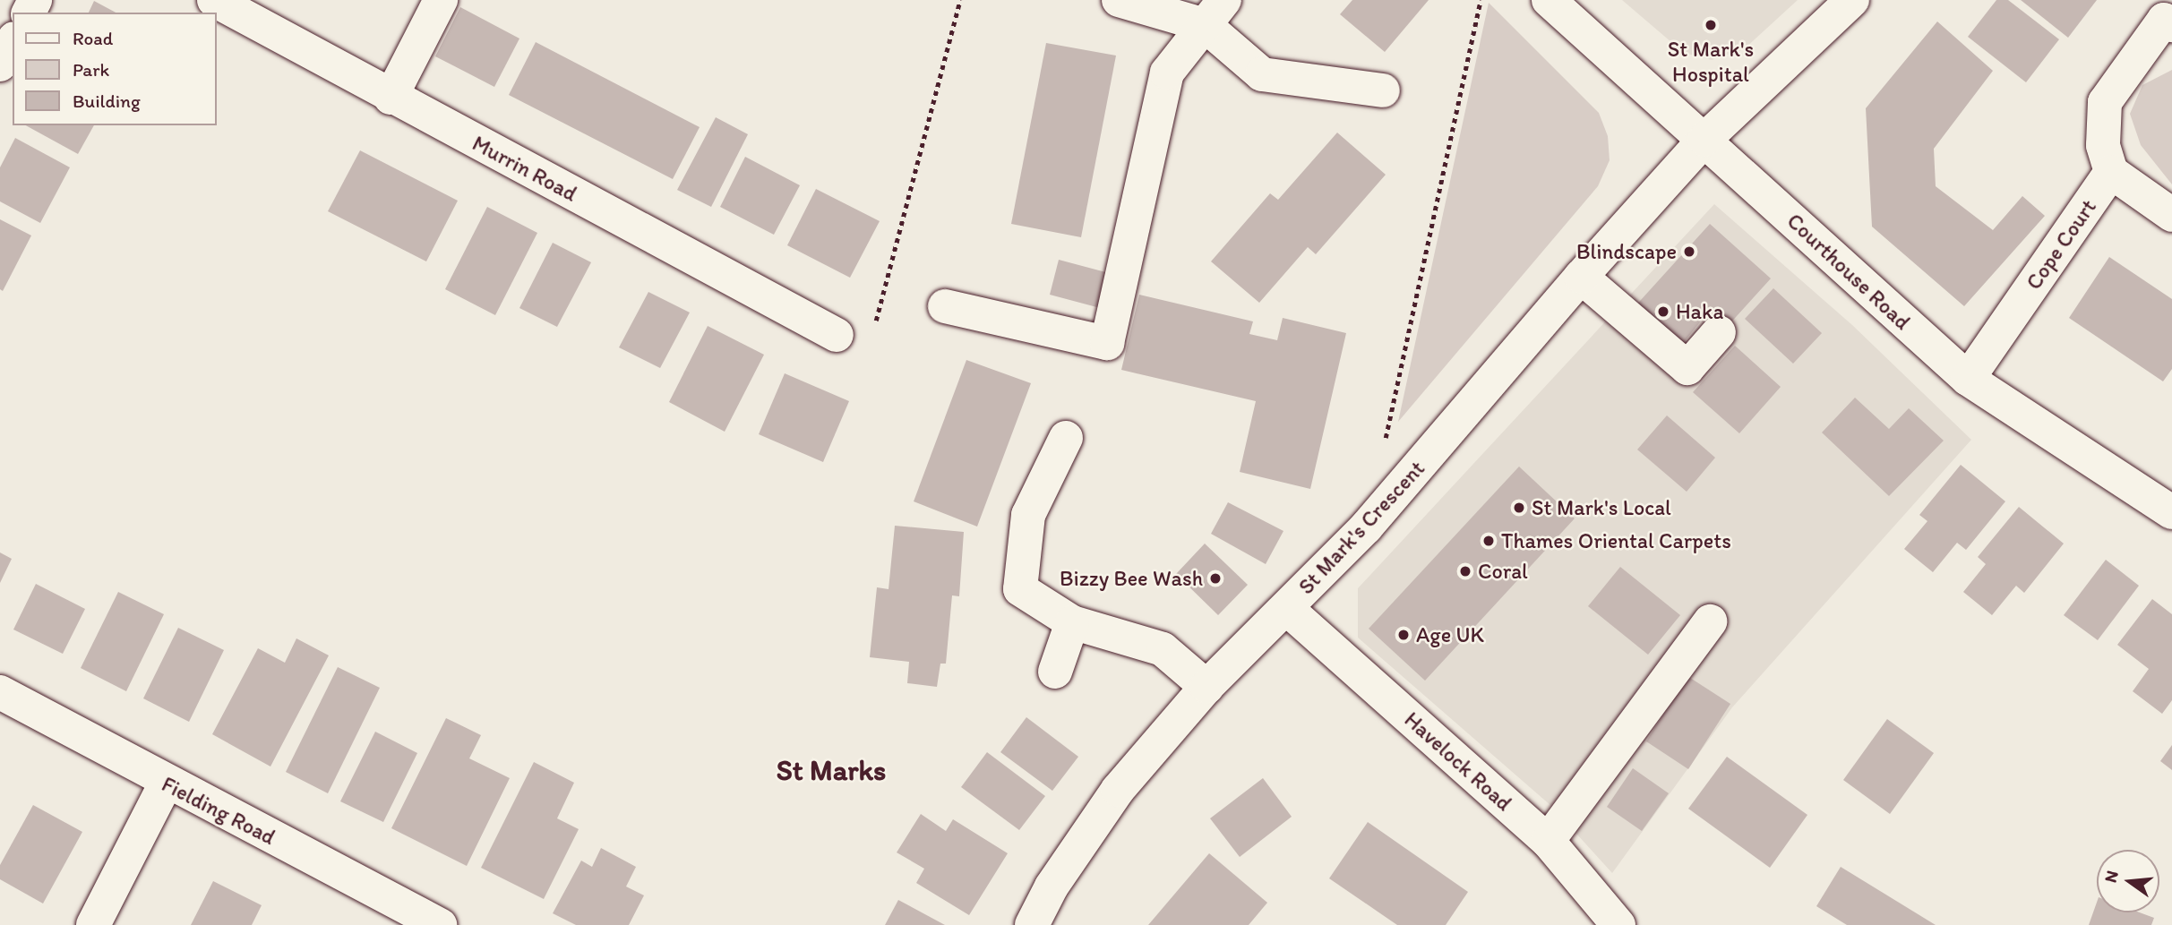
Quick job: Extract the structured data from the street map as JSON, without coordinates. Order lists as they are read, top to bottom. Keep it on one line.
{"streets":{"street":["Murrin Road","Cope Court","Courthouse Road","St Mark's Crescent","Havelock Road","Fielding Road"]},"crossings":[["Cope Court","Courthouse Road"],["Courthouse Road","St Mark's Crescent"],["St Mark's Crescent","Havelock Road"]],"districts":["St Marks"],"places":["St Mark's Hospital","Blindscape","Haka","St Mark's Local","Thames Oriental Carpets","Coral","Bizzy Bee Wash","Age UK"],"legend":["Road","Park","Building"],"north":"left"}
